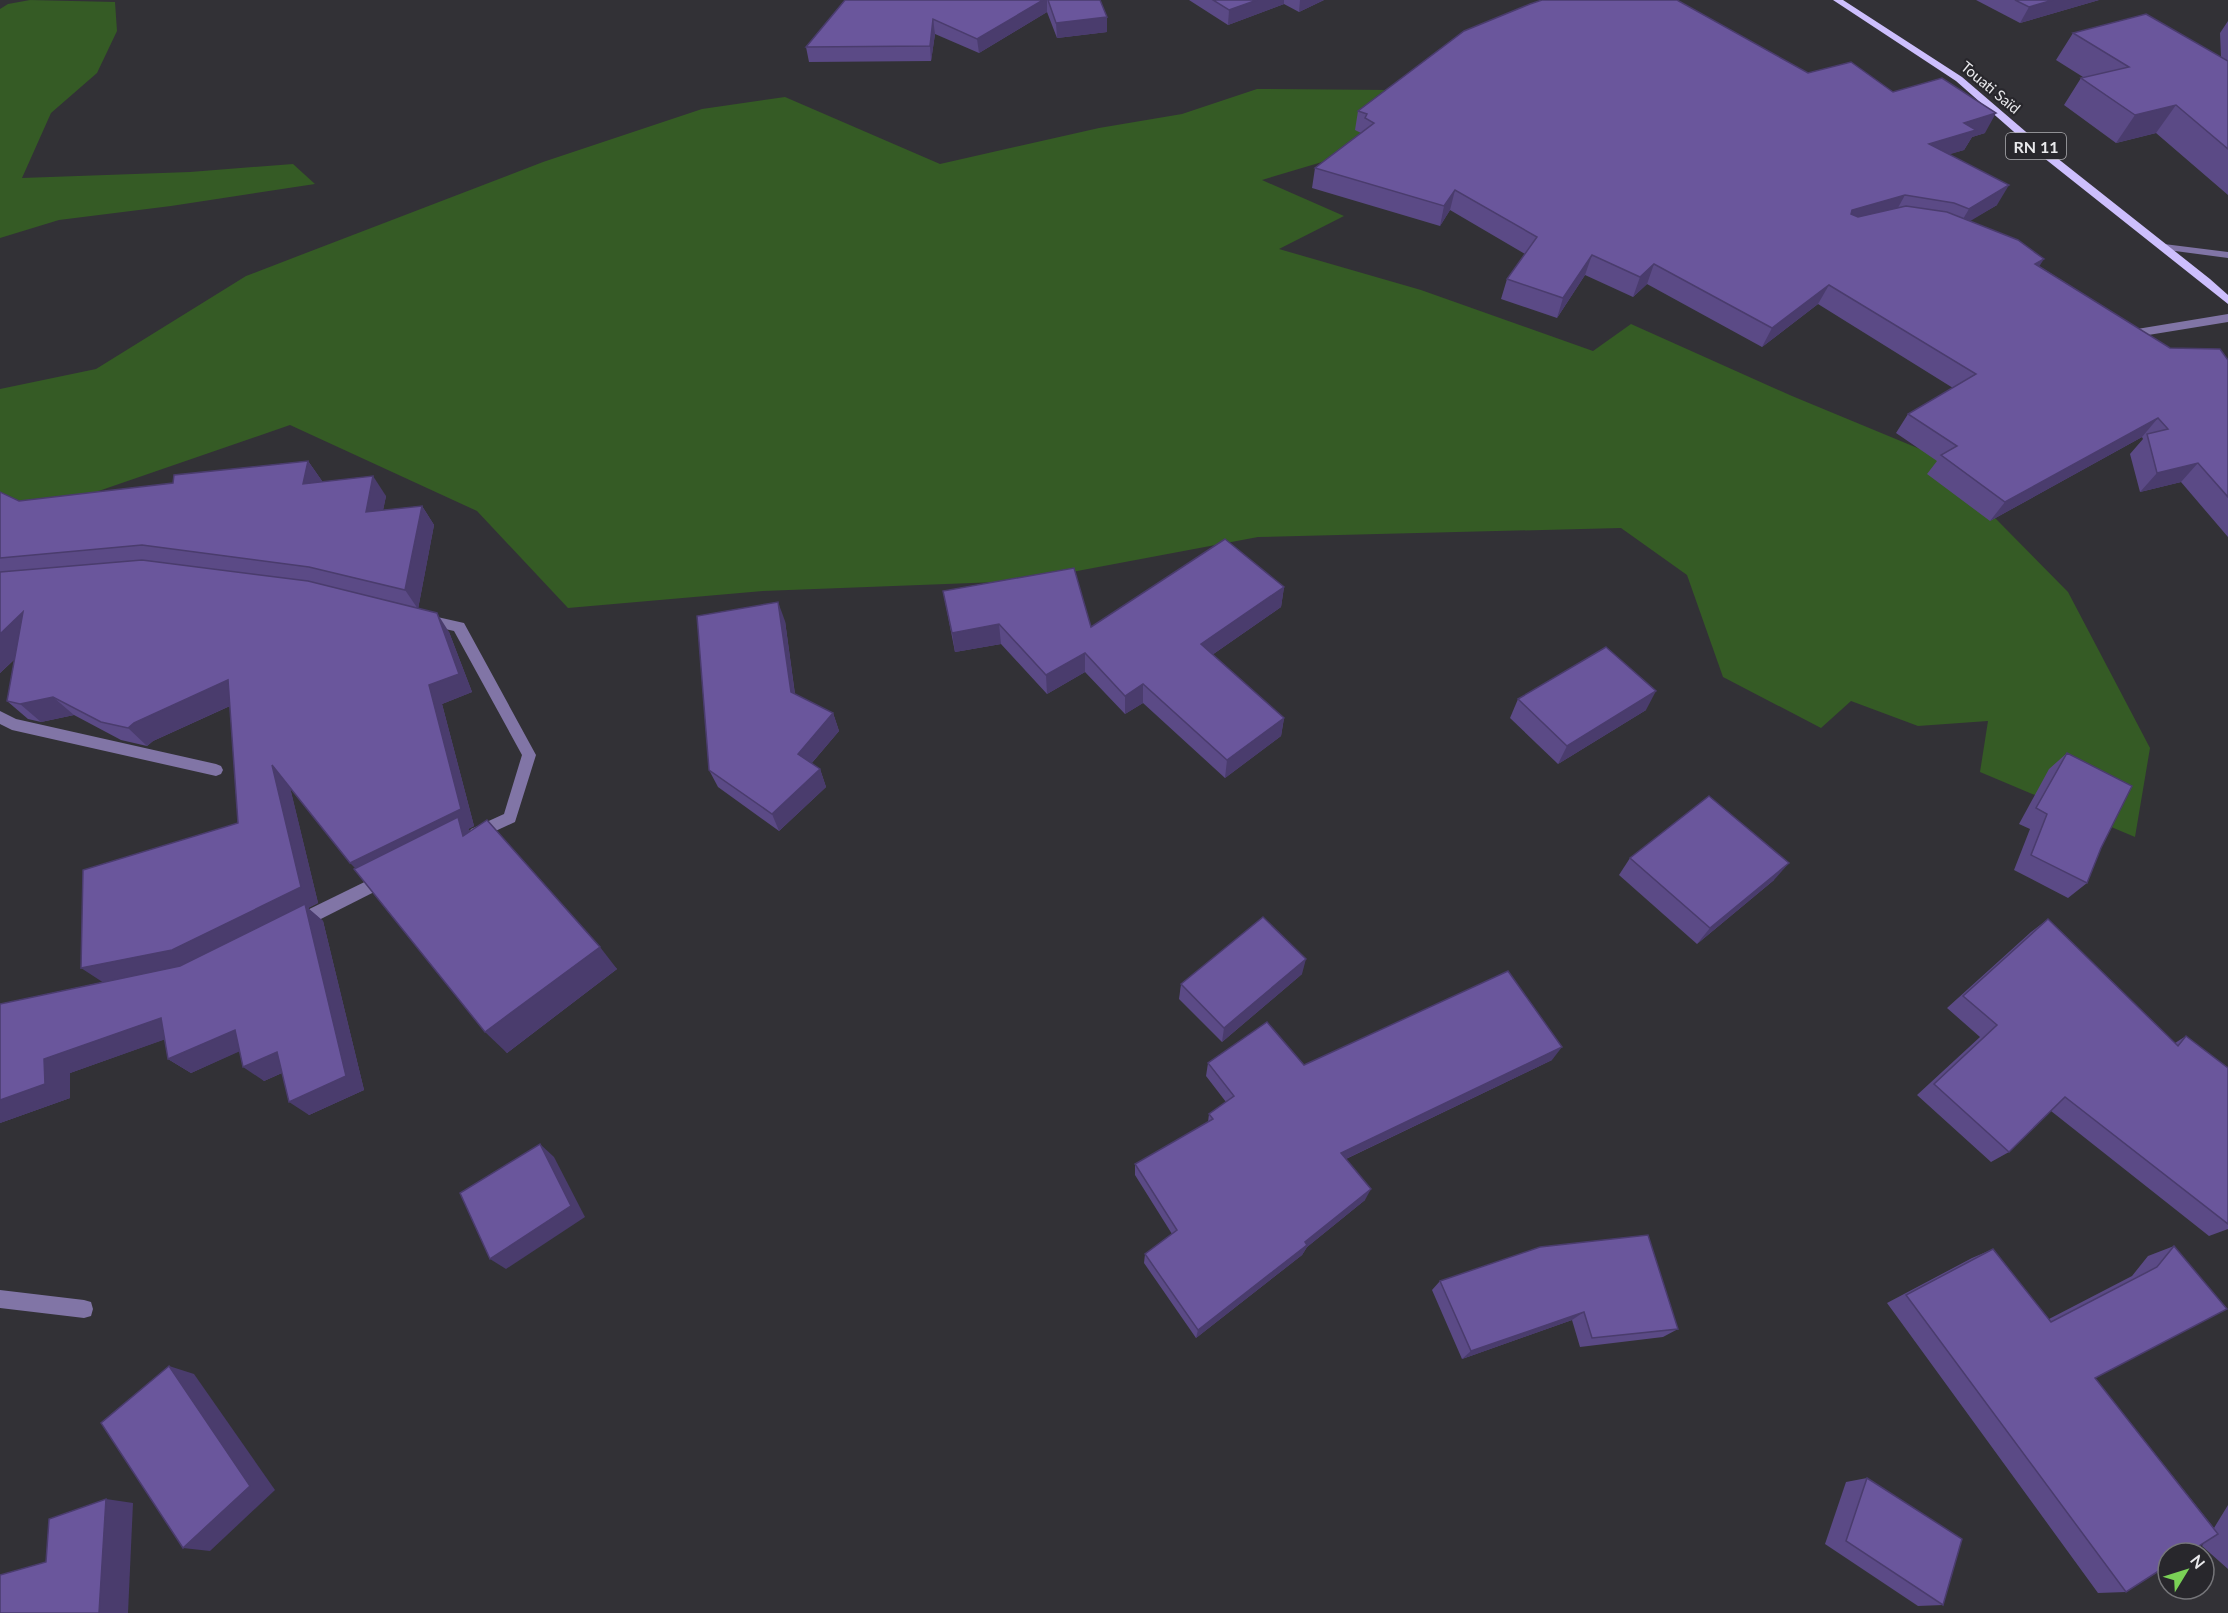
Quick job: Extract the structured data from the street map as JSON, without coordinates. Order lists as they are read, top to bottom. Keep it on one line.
{"streets":{"main road":["Touati Saïd","RN 11"]},"north":"top right"}
